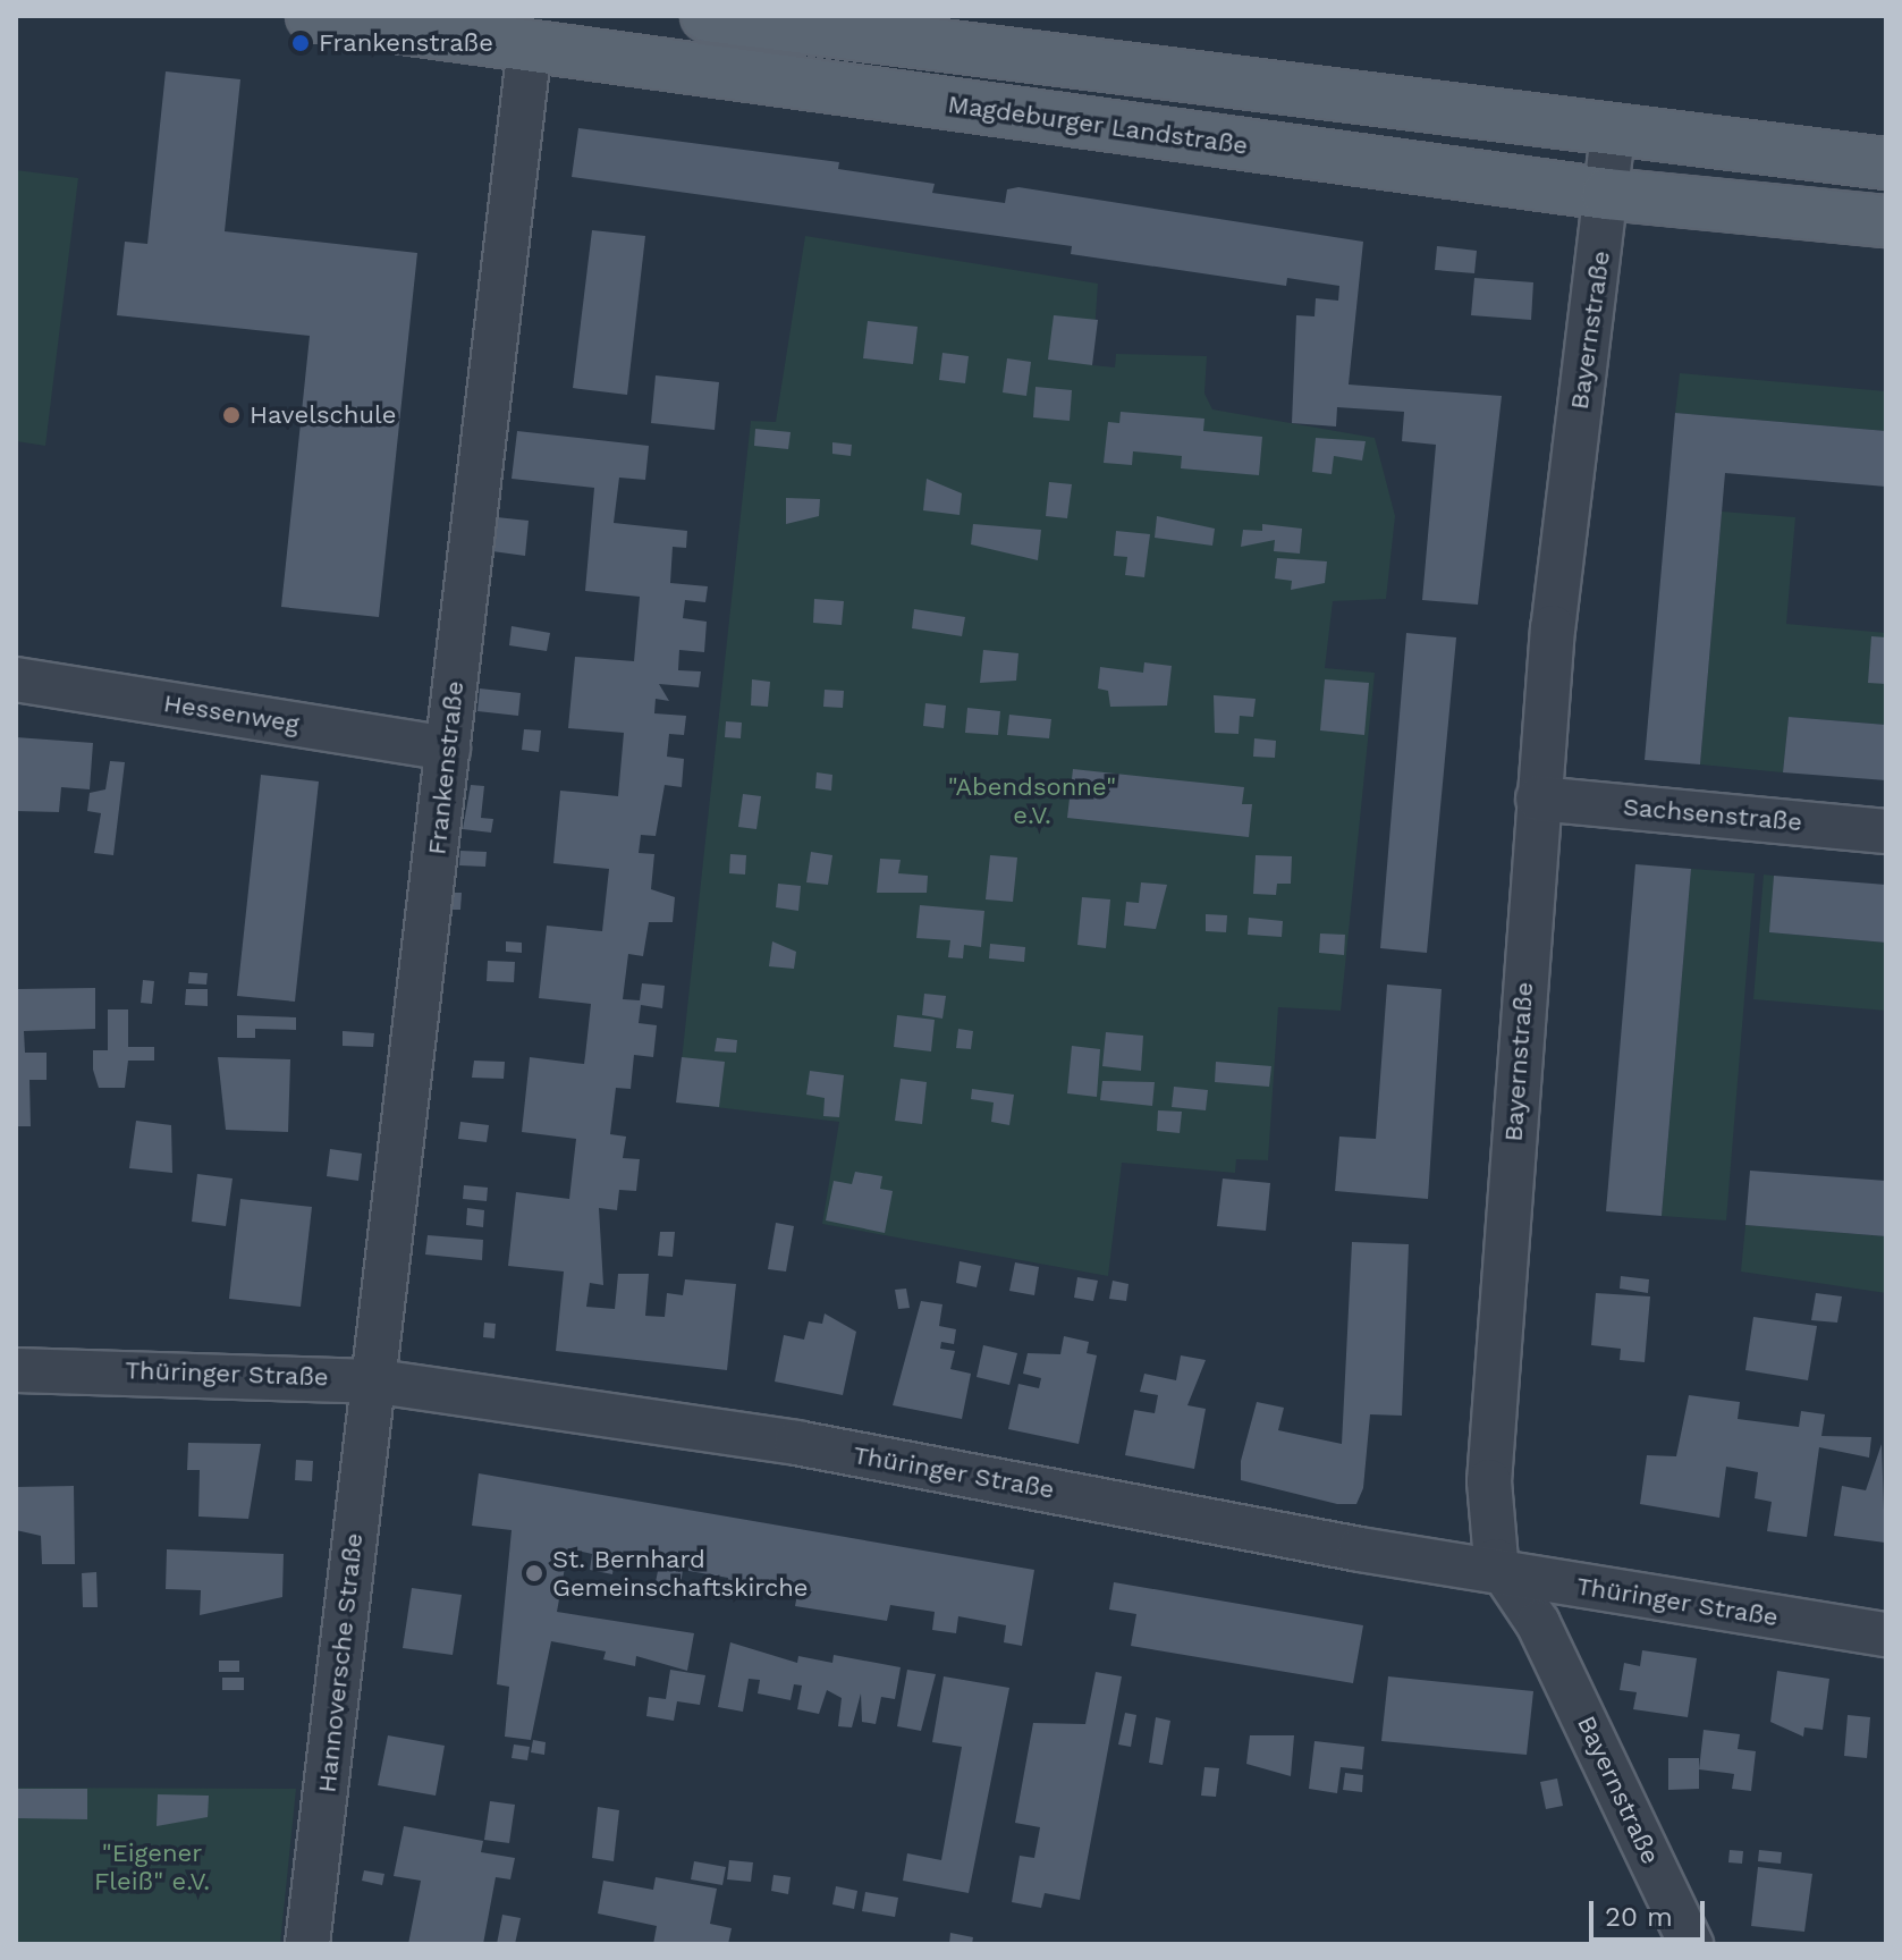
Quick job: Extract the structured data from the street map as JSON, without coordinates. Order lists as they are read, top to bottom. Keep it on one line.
{"streets":{"main road":["Magdeburger Landstraße"],"street":["Bayernstraße","Hessenweg","Frankenstraße","Sachsenstraße","Thüringer Straße","Hannoversche Straße"]},"crossings":[["Magdeburger Landstraße","Bayernstraße"],["Magdeburger Landstraße","Frankenstraße"],["Bayernstraße","Sachsenstraße"],["Bayernstraße","Thüringer Straße"],["Hessenweg","Frankenstraße"],["Frankenstraße","Thüringer Straße"],["Frankenstraße","Hannoversche Straße"],["Thüringer Straße","Hannoversche Straße"]],"parks":["\"Abendsonne\" e.V.","\"Eigener Fleiß\" e.V."],"places":["Frankenstraße","Havelschule","St. Bernhard Gemeinschaftskirche"],"scale_bar":"20 m"}
